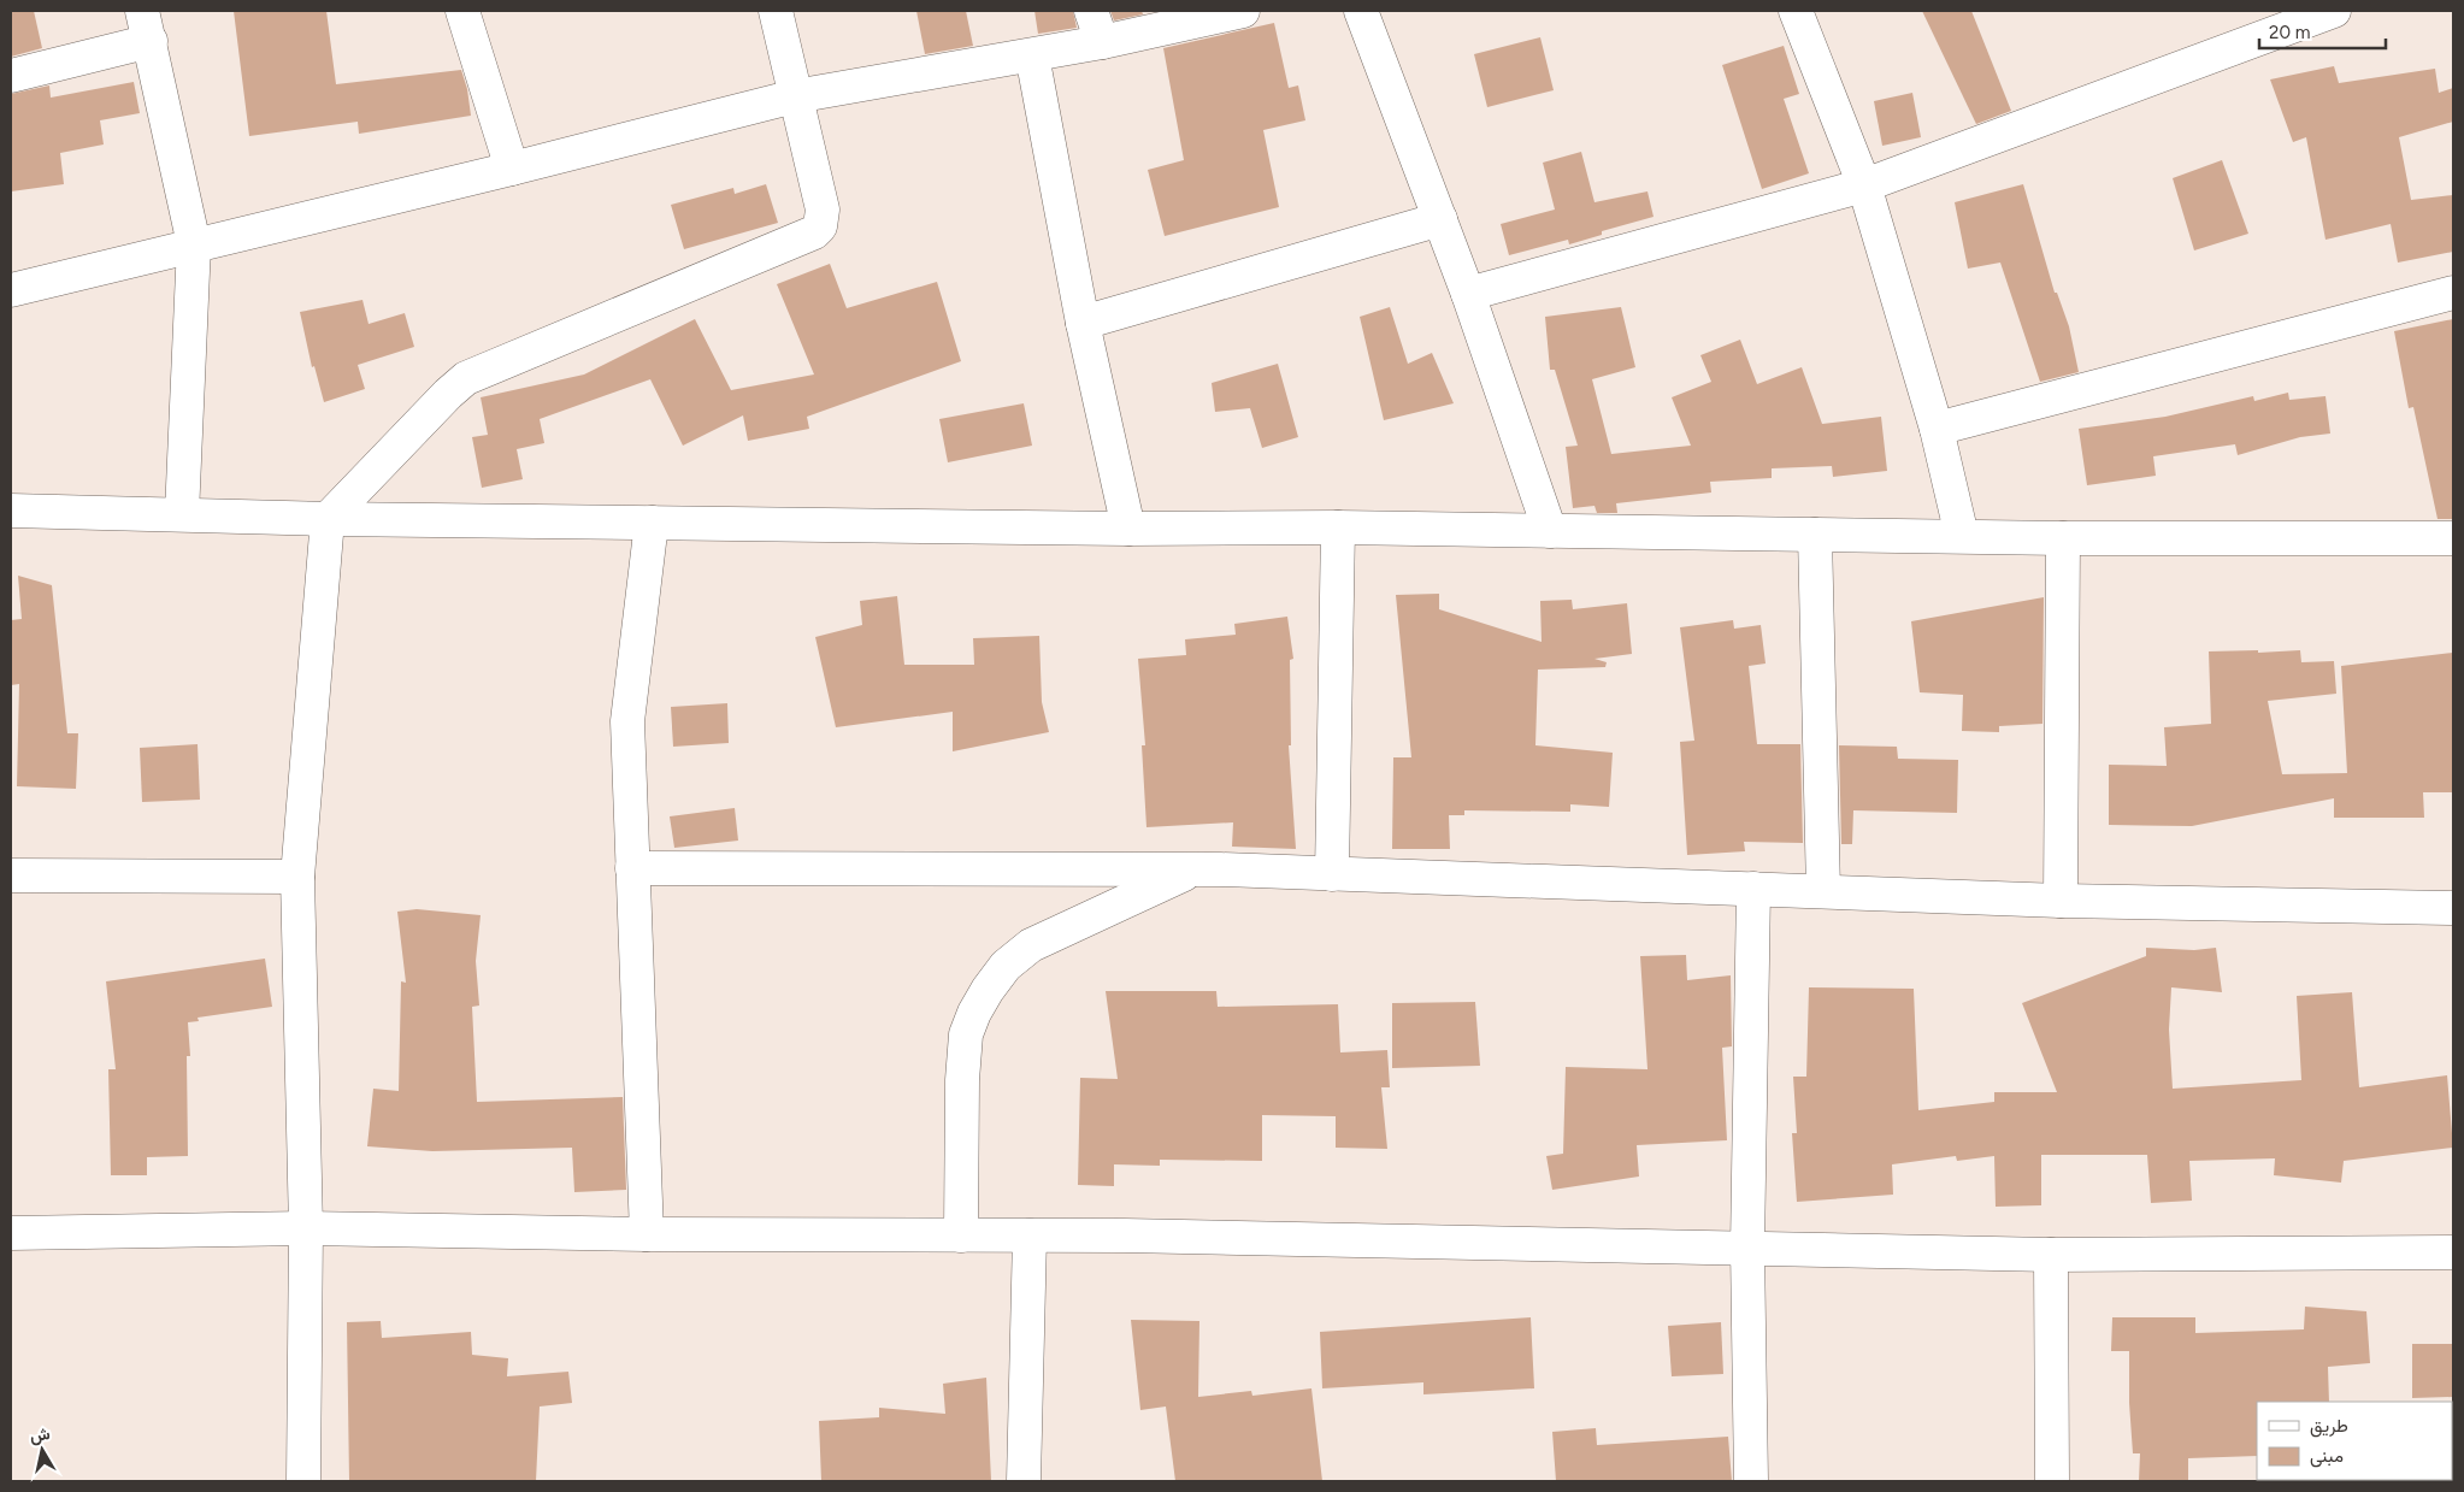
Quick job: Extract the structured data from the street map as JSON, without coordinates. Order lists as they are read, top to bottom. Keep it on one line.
{"legend":["طريق","مبنى"],"scale_bar":"20 m","north":"top"}
